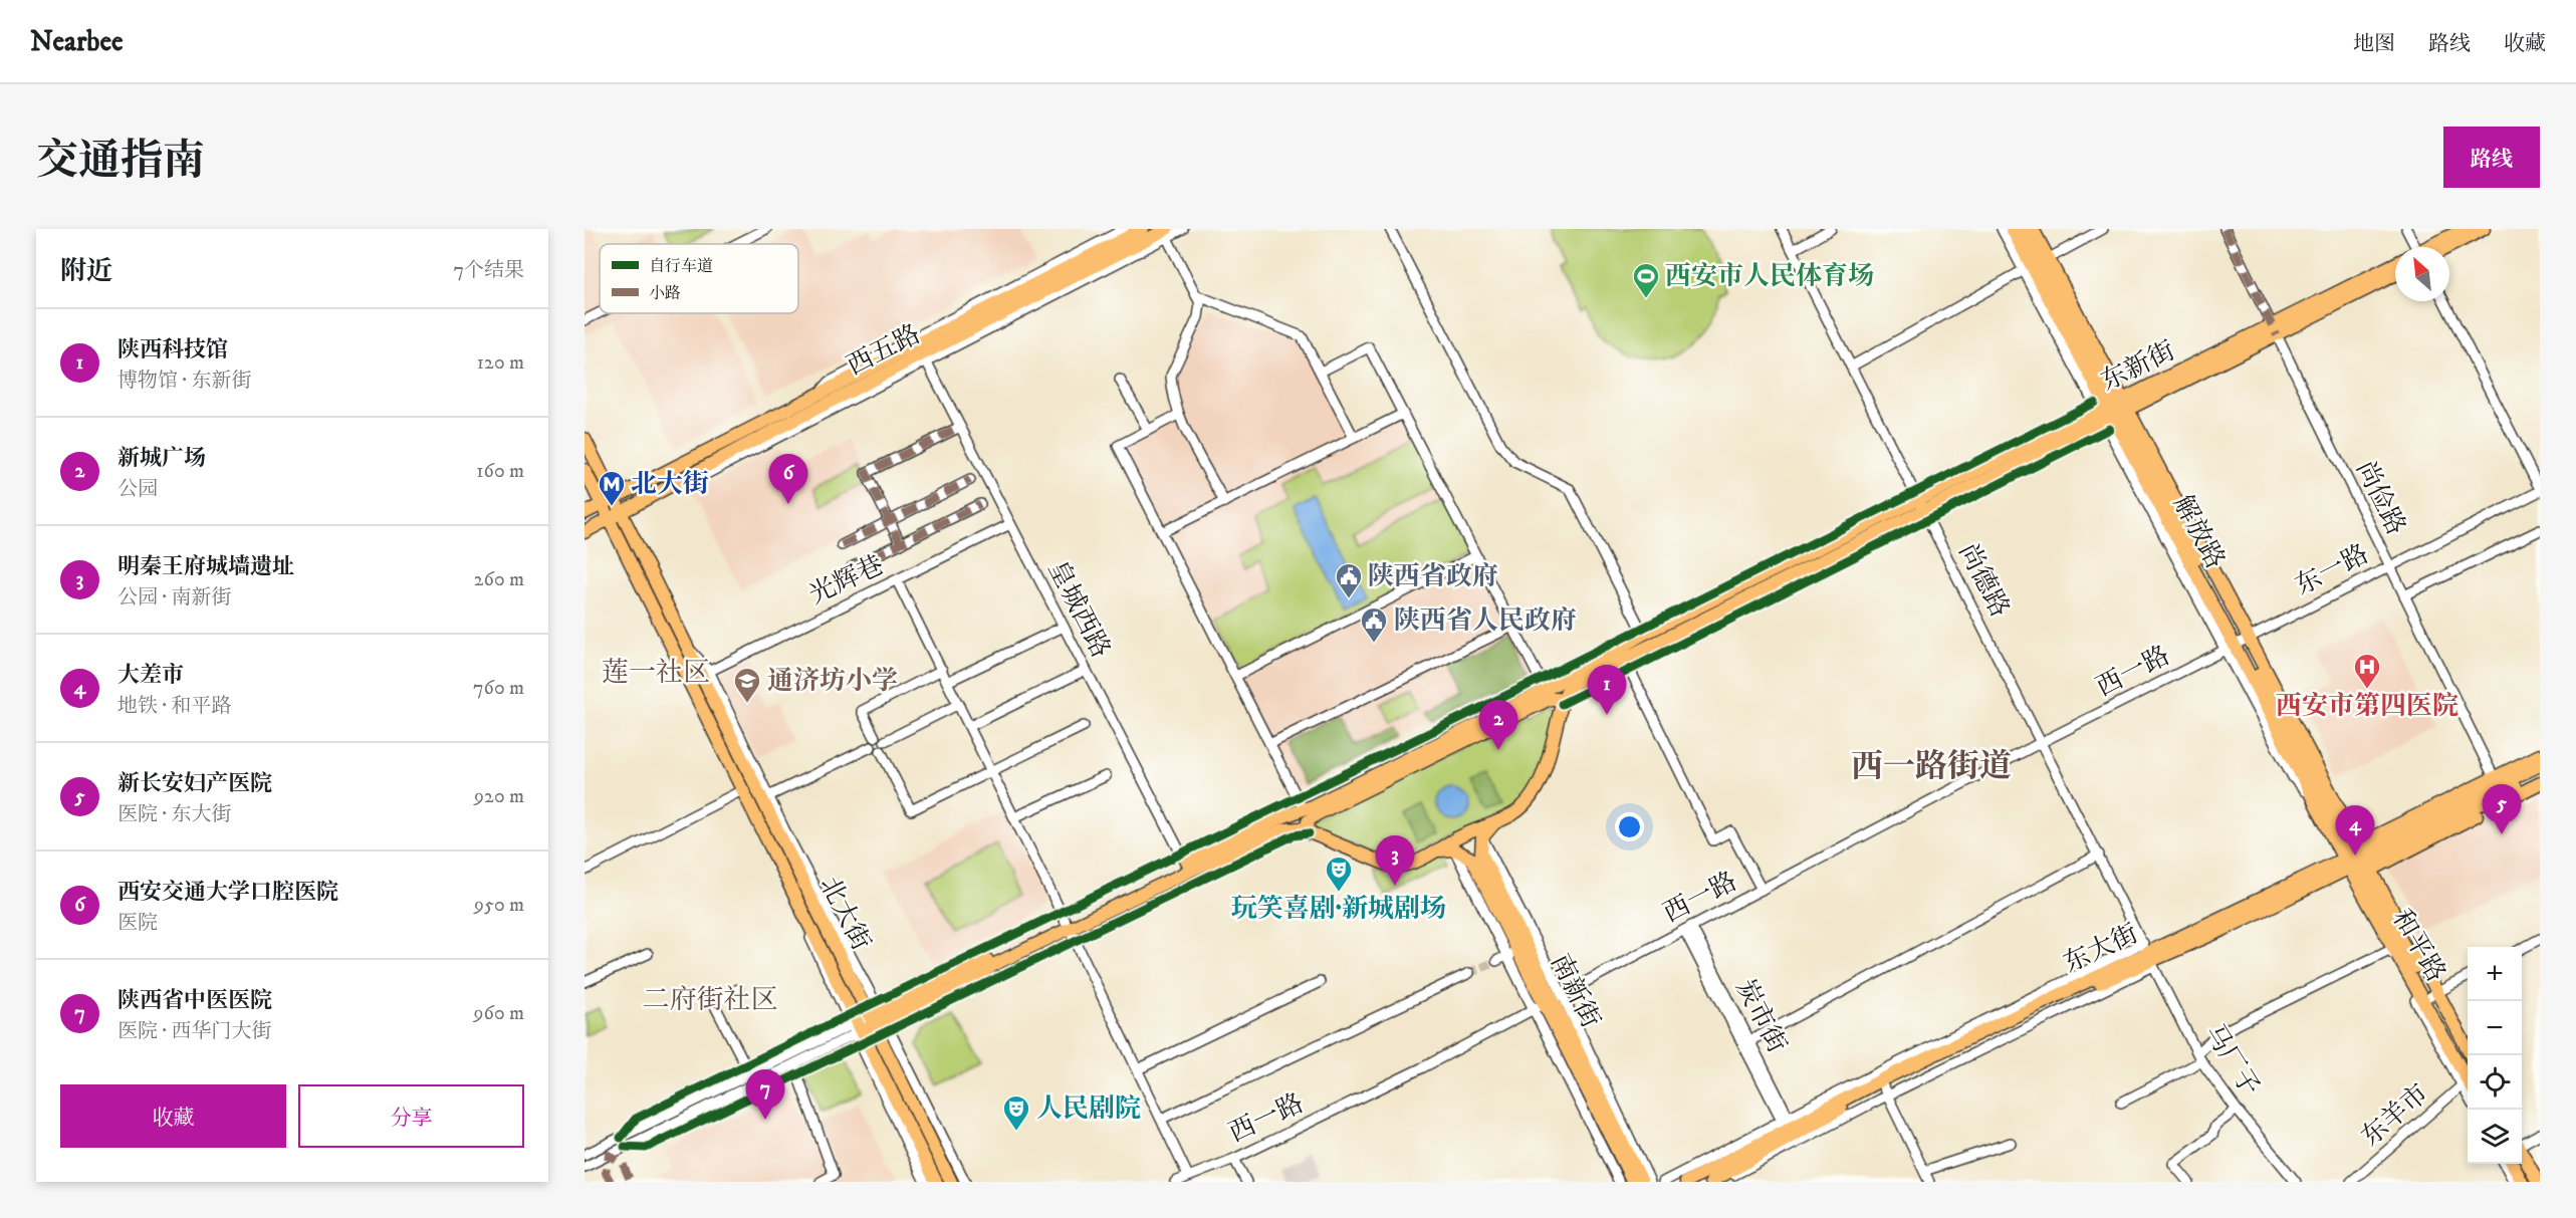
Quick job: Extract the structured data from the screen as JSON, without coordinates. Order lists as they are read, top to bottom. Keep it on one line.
{"streets":{"main road":["西五路","东新街","解放路","北大街","和平路","东大街","南新街"],"street":["尚俭路","东一路","光辉巷","尚德路","皇城西路","西一路","炭市街","马厂子","东羊市"]},"crossings":[["西五路","皇城西路"],["西五路","北大街"],["东新街","尚俭路"],["东新街","解放路"],["东新街","尚德路"],["尚俭路","东一路"],["尚俭路","东大街"],["解放路","东一路"],["解放路","西一路"],["解放路","和平路"],["解放路","东大街"],["东一路","西一路"],["光辉巷","皇城西路"],["光辉巷","北大街"],["尚德路","西一路"],["尚德路","东大街"],["尚德路","马厂子"],["西一路","南新街"],["西一路","炭市街"],["和平路","东大街"],["东大街","炭市街"],["东大街","马厂子"]],"districts":["莲一社区","西一路街道","二府街社区"],"places":{"sports":["西安市人民体育场"],"metro station":["北大街"],"public building":["陕西省政府","陕西省人民政府"],"hospital":["西安市第四医院"],"school or university":["通济坊小学"],"theatre":["玩笑喜剧·新城剧场","人民剧院"]},"legend":["自行车道","小路"],"north":"top left","page":{"header":"Nearbee","nav":["地图","路线","收藏"],"title":"交通指南","buttons":["路线",["收藏","分享"]],"heading":["附近","7个结果"],"list":[{"mark":"1","name":"陕西科技馆","note":"博物馆 · 东新街","value":"120 m"},{"mark":"2","name":"新城广场","note":"公园","value":"160 m"},{"mark":"3","name":"明秦王府城墙遗址","note":"公园 · 南新街","value":"260 m"},{"mark":"4","name":"大差市","note":"地铁 · 和平路","value":"760 m"},{"mark":"5","name":"新长安妇产医院","note":"医院 · 东大街","value":"920 m"},{"mark":"6","name":"西安交通大学口腔医院","note":"医院","value":"950 m"},{"mark":"7","name":"陕西省中医医院","note":"医院 · 西华门大街","value":"960 m"}],"pins":["6","1","2","5","4","3","7"],"map_buttons":["+","−"]}}
